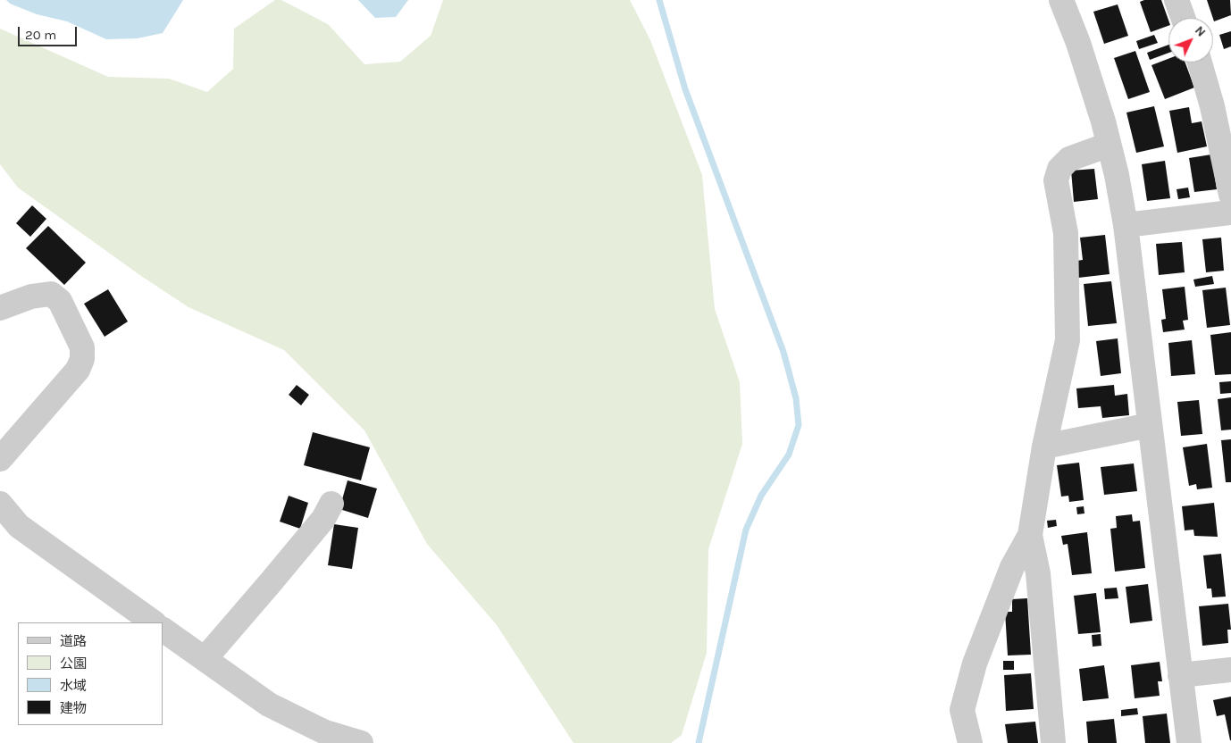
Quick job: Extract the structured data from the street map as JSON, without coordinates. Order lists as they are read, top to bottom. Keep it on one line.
{"legend":["道路","公園","水域","建物"],"scale_bar":"20 m","north":"top right"}
